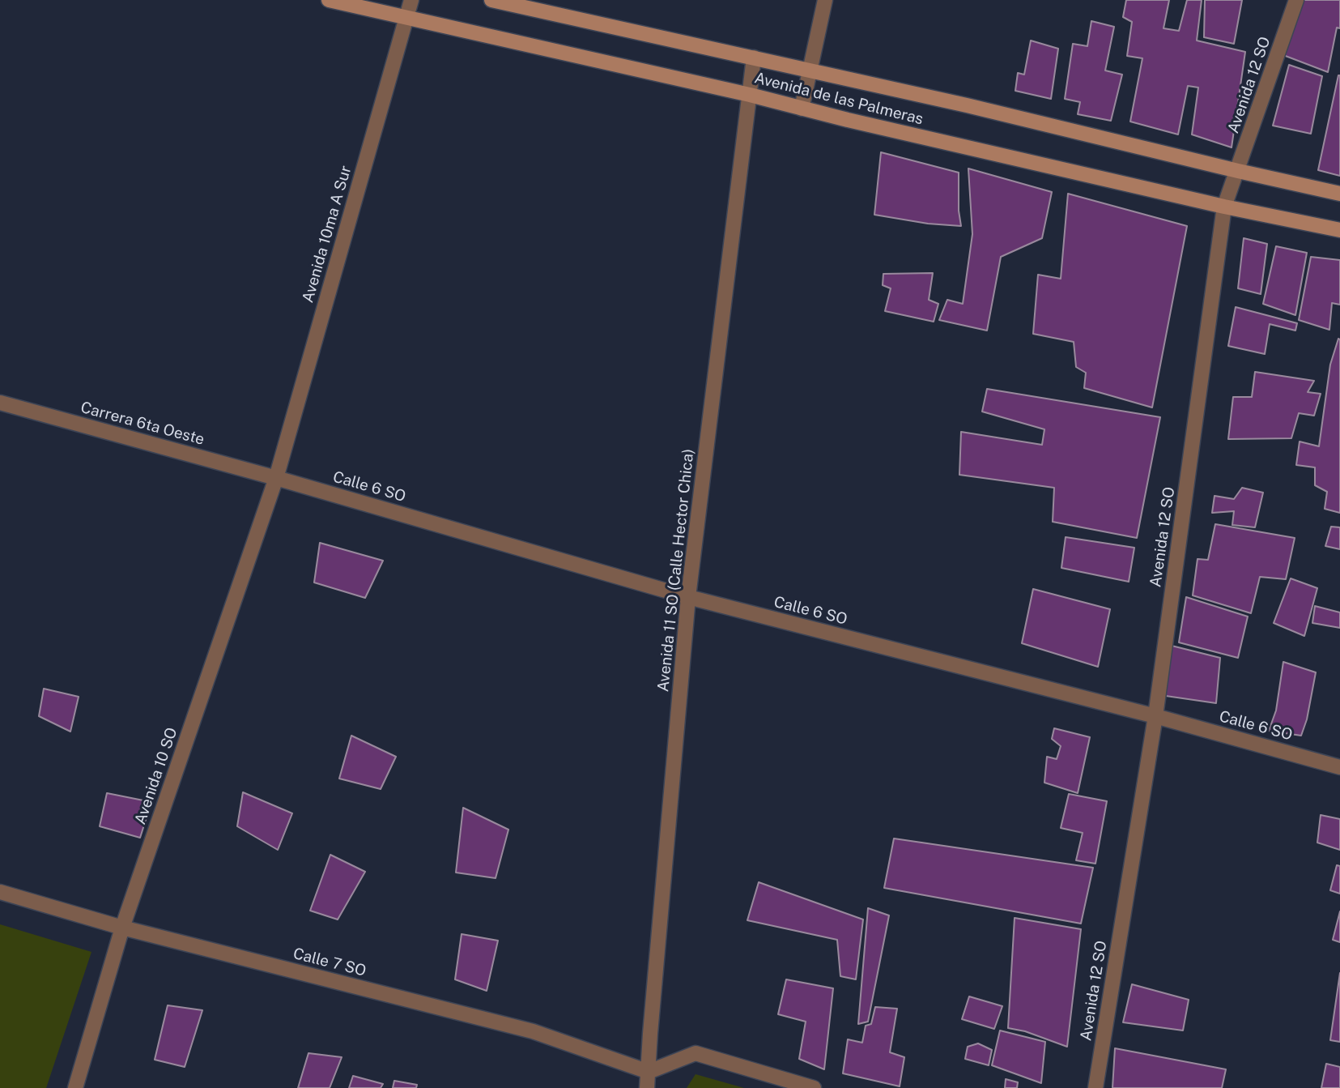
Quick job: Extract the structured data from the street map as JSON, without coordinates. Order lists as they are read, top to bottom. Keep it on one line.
{"streets":{"street":["Avenida 12 SO","Avenida de las Palmeras","Avenida 10ma A Sur","Carrera 6ta Oeste","Calle 6 SO","Avenida 11 SO (Calle Hector Chica)","Avenida 10 SO","Calle 7 SO"]},"crossings":[["Avenida 12 SO","Avenida de las Palmeras"],["Avenida 12 SO","Calle 6 SO"],["Avenida de las Palmeras","Avenida 10ma A Sur"],["Avenida de las Palmeras","Avenida 11 SO (Calle Hector Chica)"],["Avenida 10ma A Sur","Carrera 6ta Oeste"],["Avenida 10ma A Sur","Calle 6 SO"],["Avenida 10ma A Sur","Avenida 10 SO"],["Carrera 6ta Oeste","Calle 6 SO"],["Carrera 6ta Oeste","Avenida 10 SO"],["Calle 6 SO","Avenida 11 SO (Calle Hector Chica)"],["Calle 6 SO","Avenida 10 SO"],["Avenida 11 SO (Calle Hector Chica)","Calle 7 SO"],["Avenida 10 SO","Calle 7 SO"]]}
